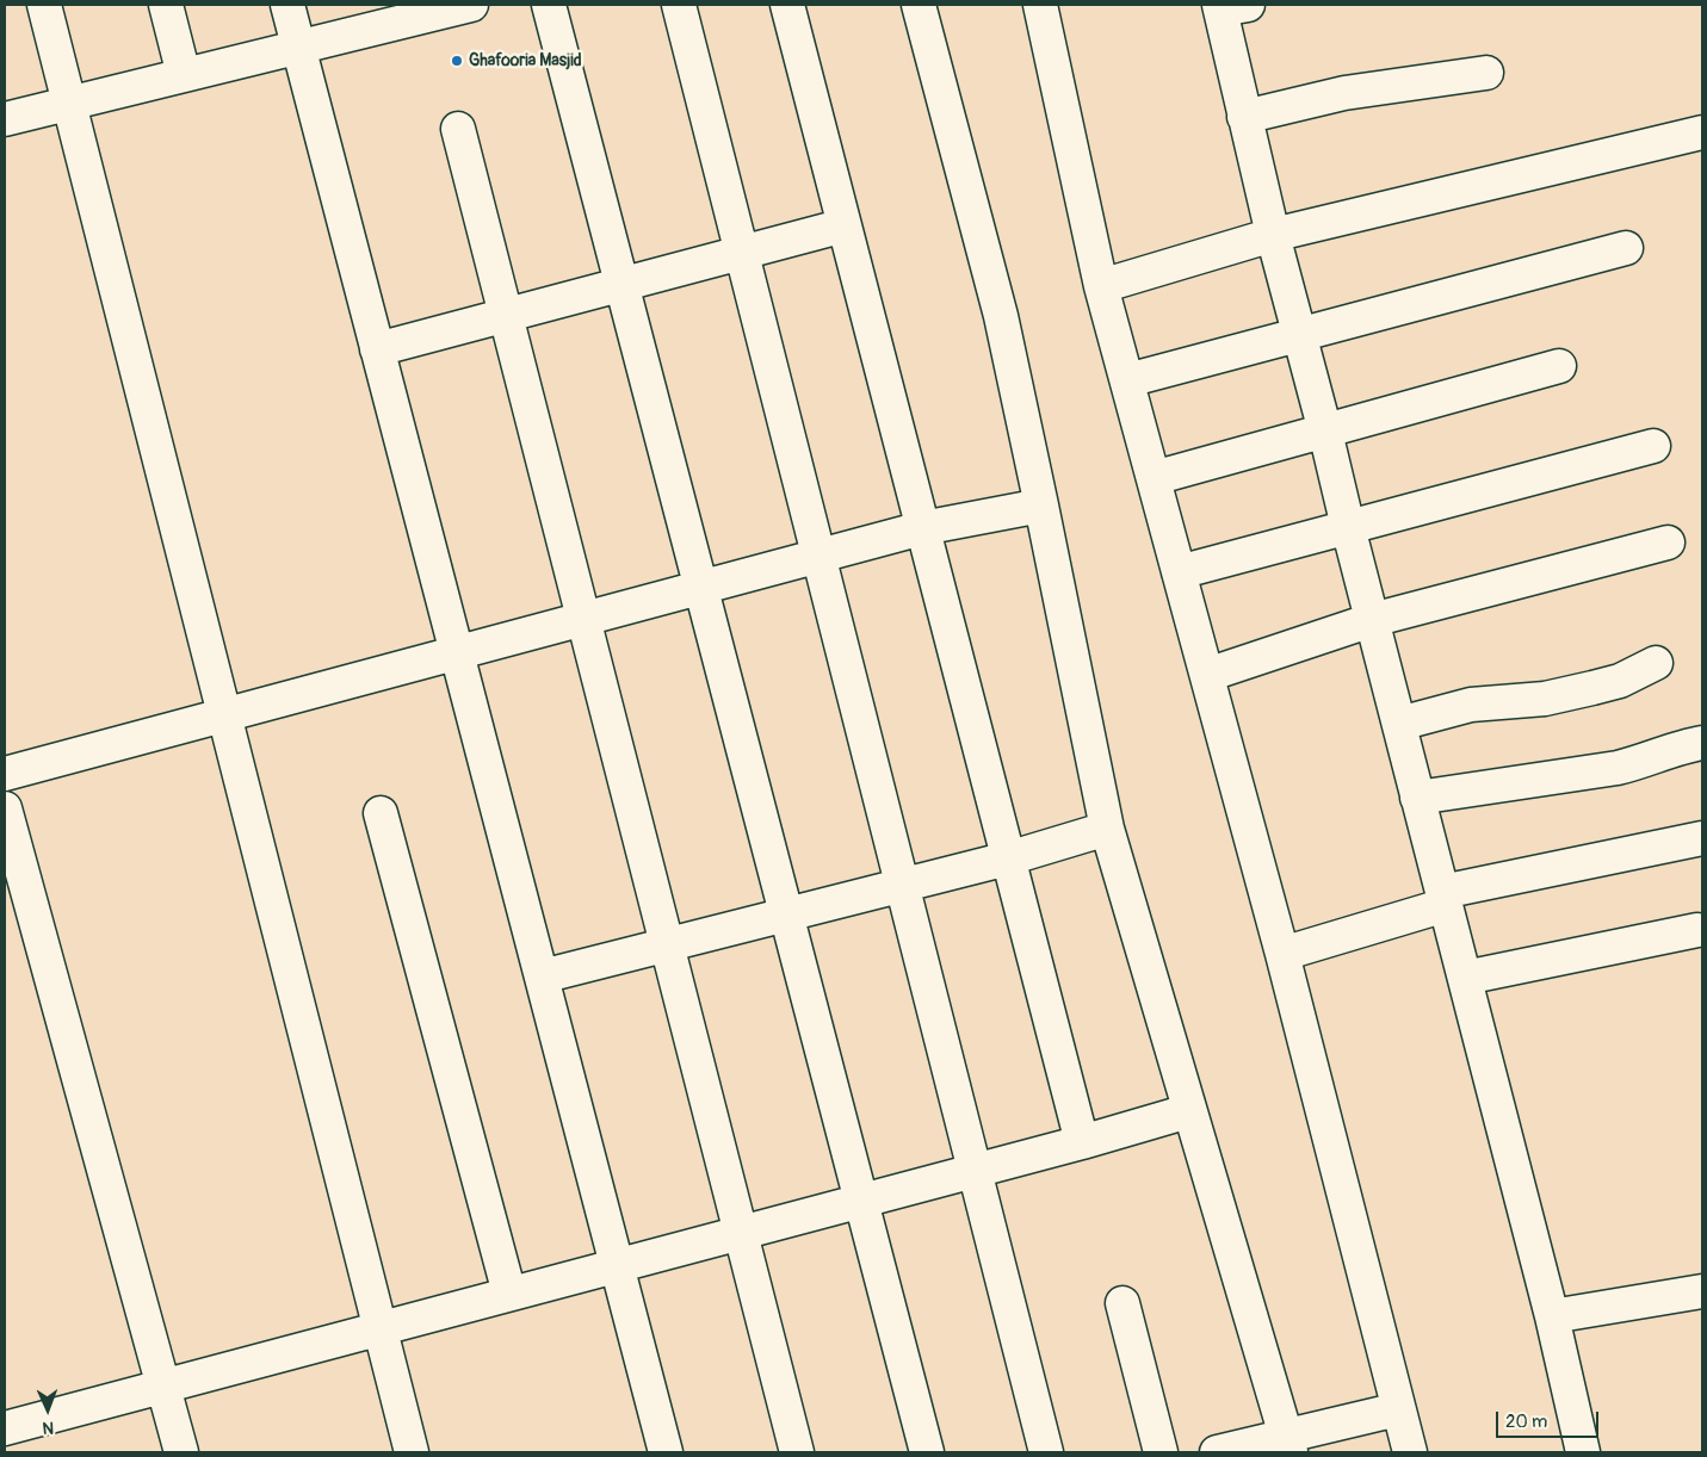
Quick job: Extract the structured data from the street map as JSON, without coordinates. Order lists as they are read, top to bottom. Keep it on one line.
{"places":["Ghafooria Masjid"],"scale_bar":"20 m","north":"bottom"}
